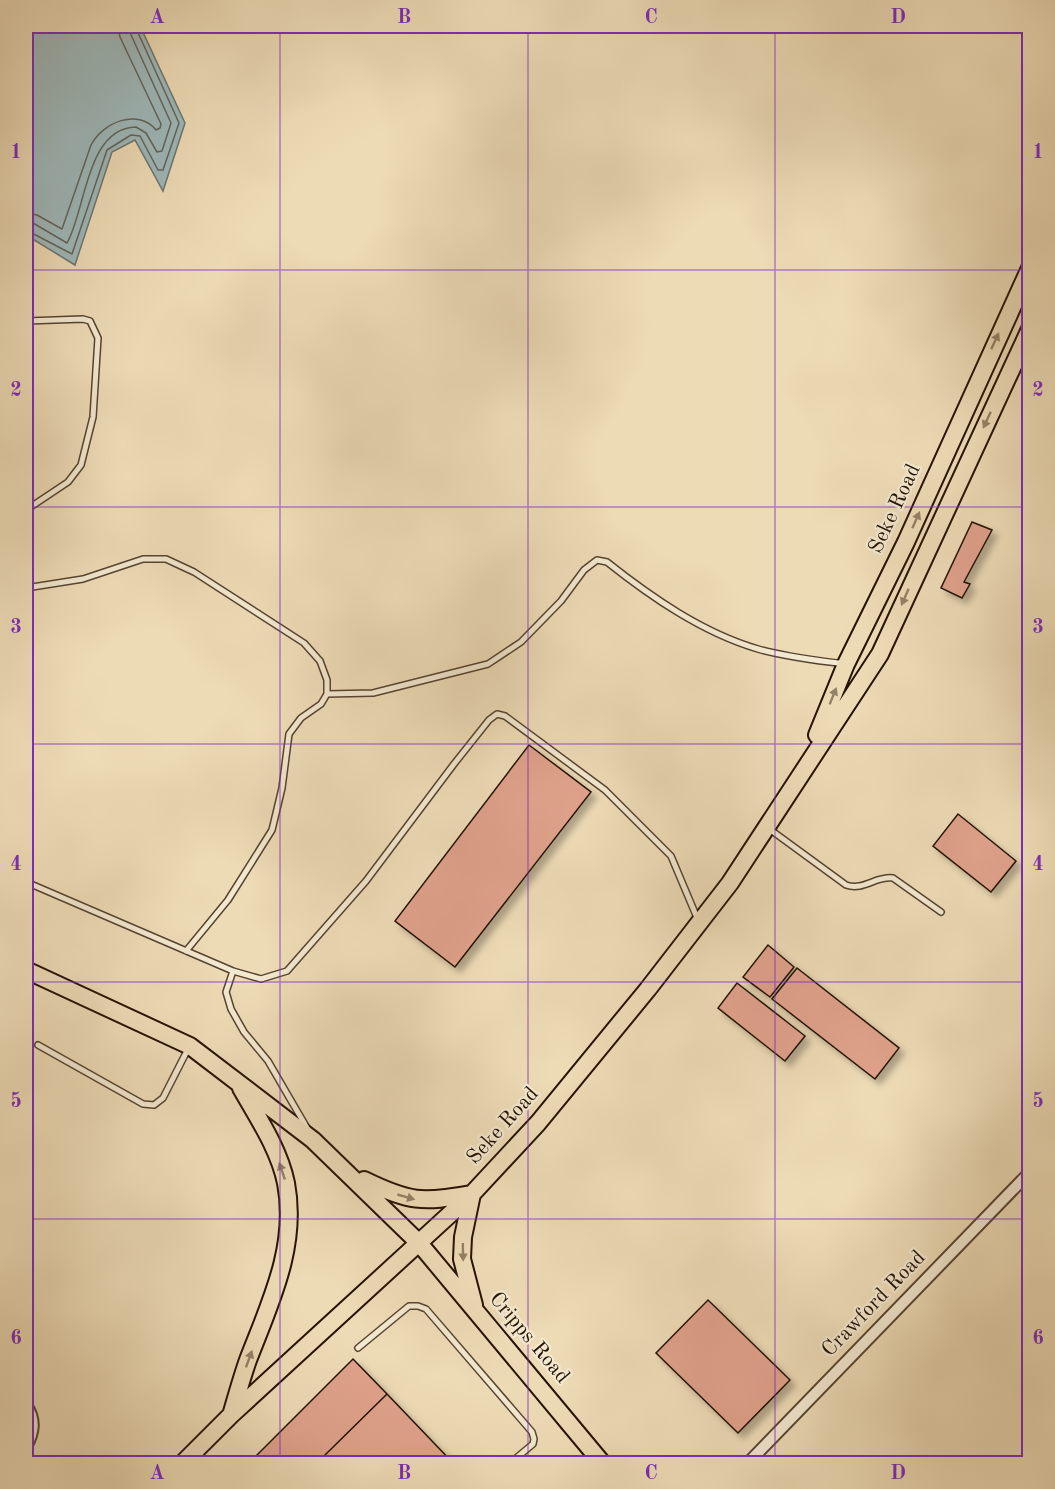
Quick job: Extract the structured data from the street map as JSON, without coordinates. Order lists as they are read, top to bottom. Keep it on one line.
{"streets":{"main road":["Seke Road","Cripps Road"],"street":["Crawford Road"]},"crossings":[["Seke Road","Cripps Road"]],"grid":{"columns":["A","B","C","D"],"rows":["1","2","3","4","5","6"]}}
